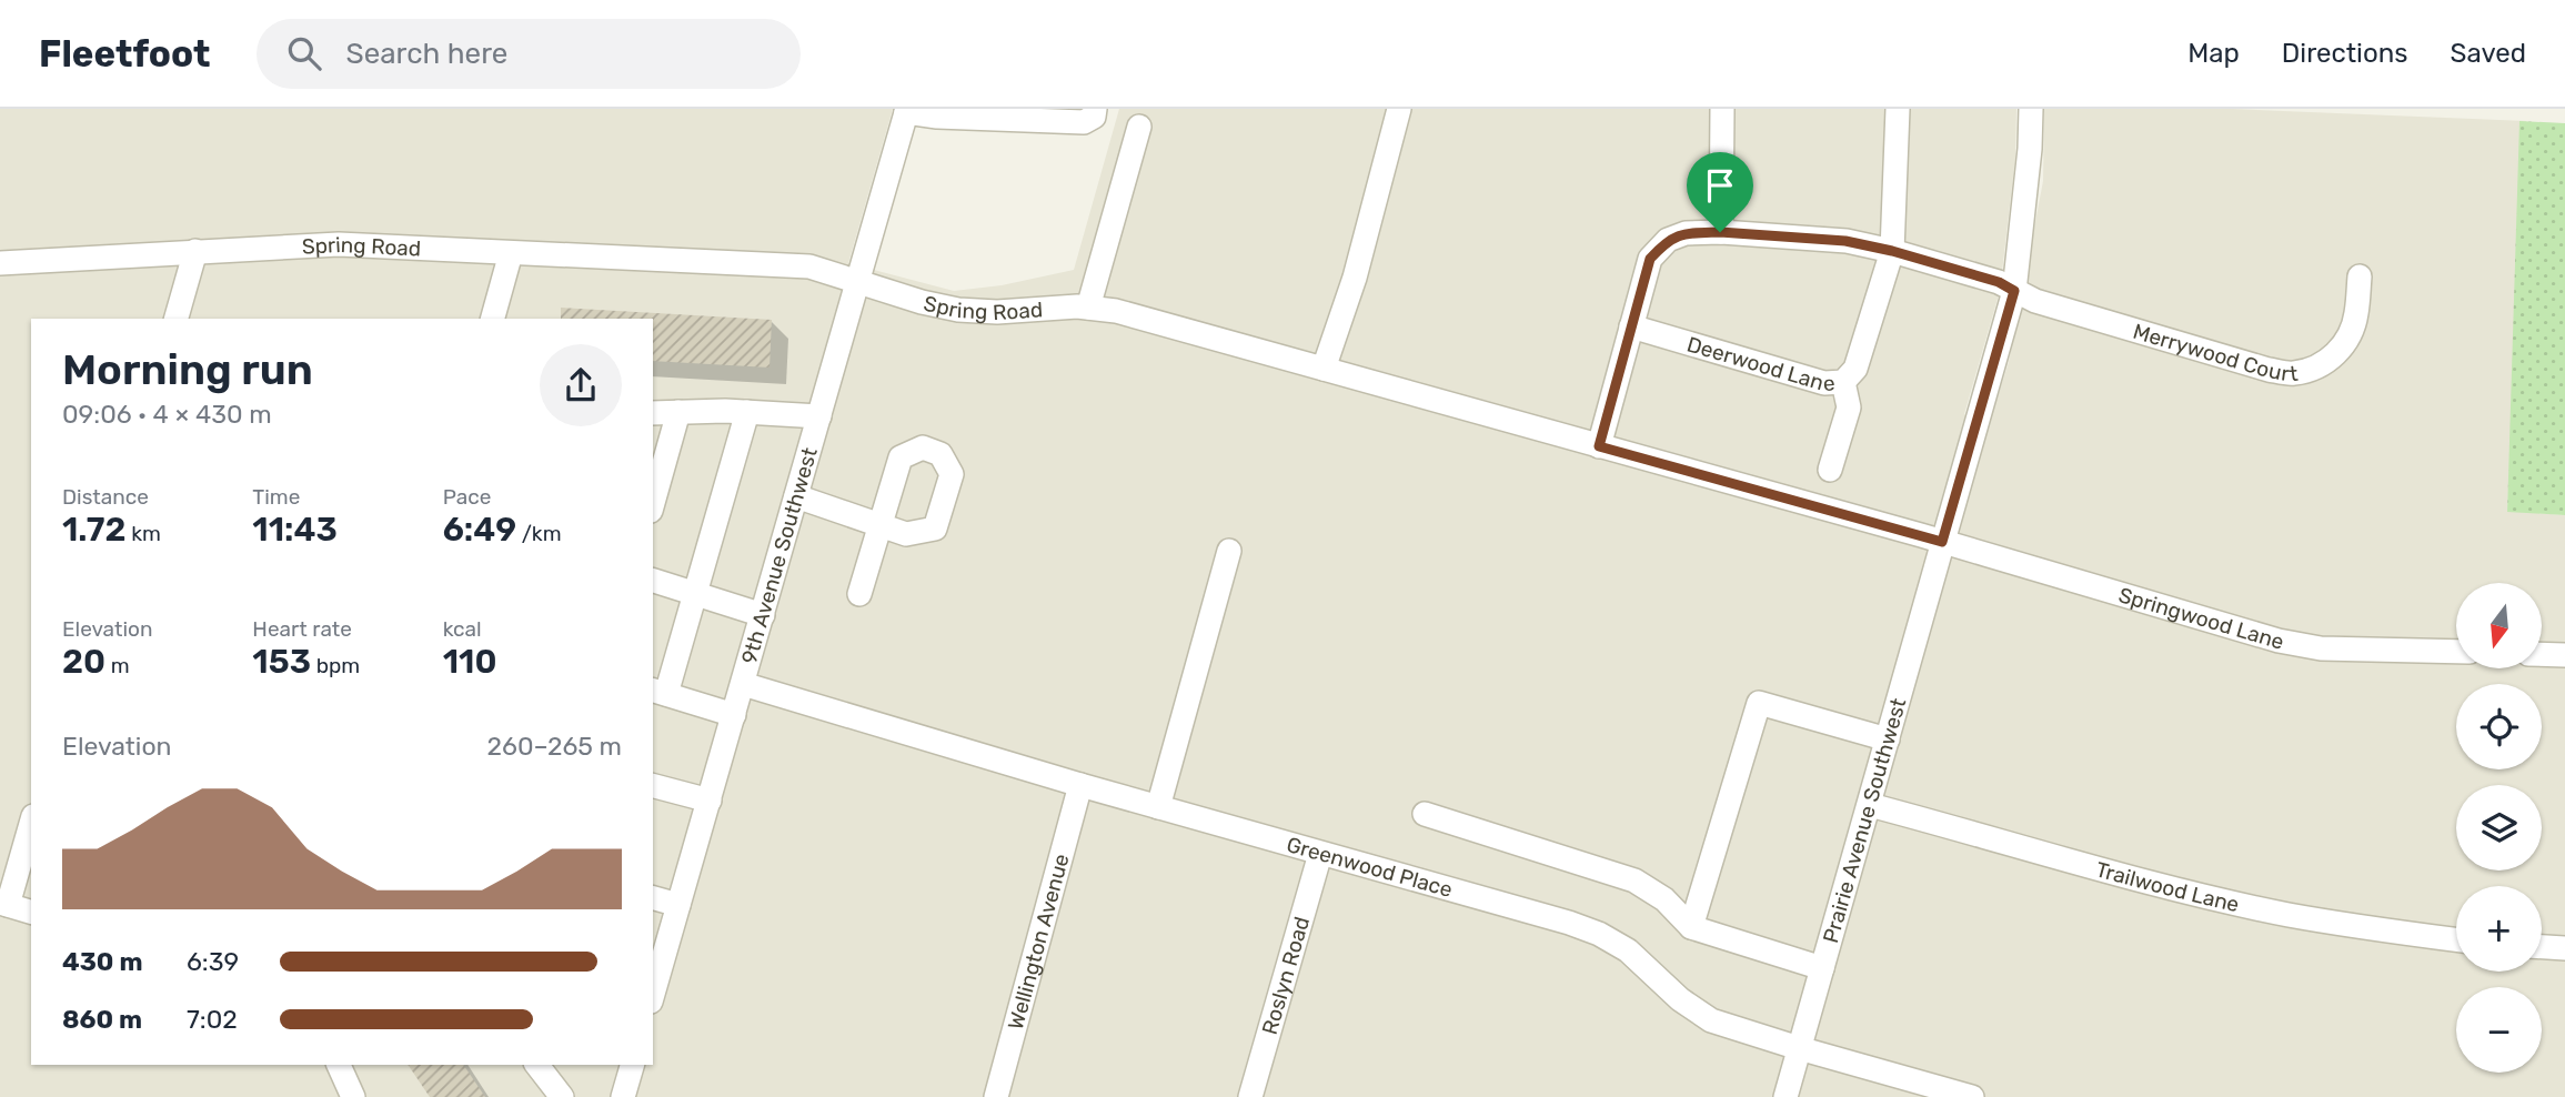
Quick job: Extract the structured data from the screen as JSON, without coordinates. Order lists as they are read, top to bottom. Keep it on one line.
{"streets":{"street":["Spring Road","Merrywood Court","Deerwood Lane","9th Avenue Southwest","Springwood Lane","Prairie Avenue Southwest","Greenwood Place","Trailwood Lane","Wellington Avenue","Roslyn Road"]},"crossings":[["Spring Road","Merrywood Court"],["Spring Road","9th Avenue Southwest"],["Spring Road","Springwood Lane"],["Spring Road","Prairie Avenue Southwest"],["Merrywood Court","Deerwood Lane"],["Merrywood Court","Prairie Avenue Southwest"],["9th Avenue Southwest","Greenwood Place"],["Springwood Lane","Prairie Avenue Southwest"],["Prairie Avenue Southwest","Greenwood Place"],["Prairie Avenue Southwest","Trailwood Lane"],["Greenwood Place","Wellington Avenue"],["Greenwood Place","Roslyn Road"]],"north":"bottom","page":{"header":"Fleetfoot","search":"Search here","nav":["Map","Directions","Saved"],"heading":["Morning run","09:06 · 4 × 430 m"],"stats":[["Distance","1.72 km"],["Time","11:43"],["Pace","6:49 /km"],["Elevation","20 m"],["Heart rate","153 bpm"],["kcal","110"]],"map_buttons":["+","−"],"chart":["Elevation","260–265 m"],"list":[{"name":"430 m","note":"6:39"},{"name":"860 m","note":"7:02"}]}}
